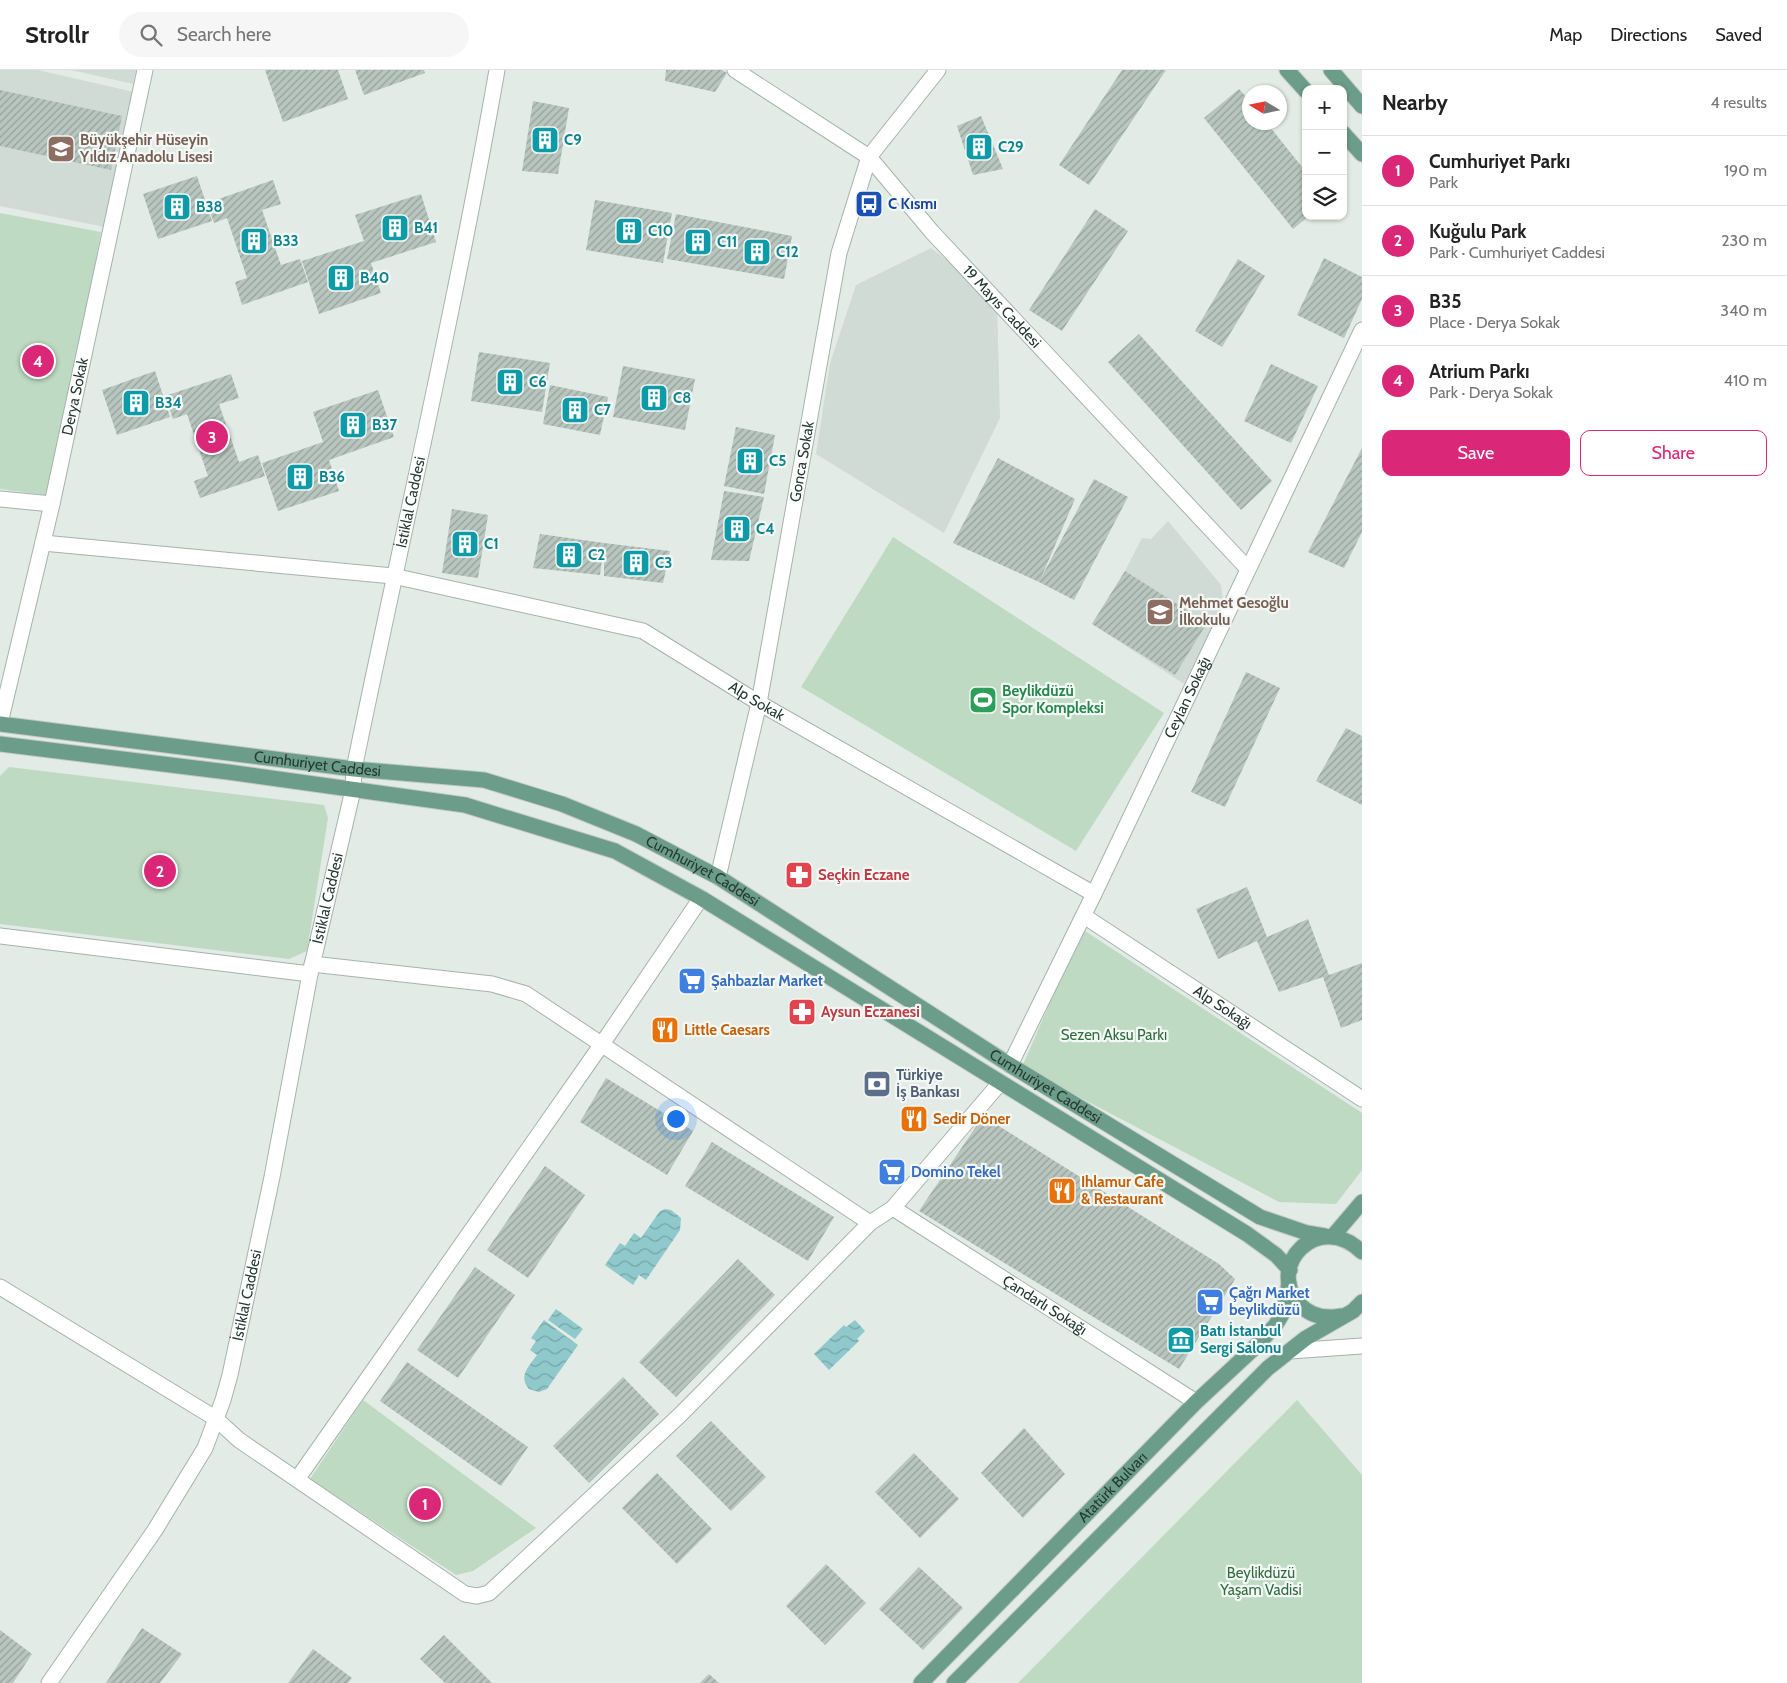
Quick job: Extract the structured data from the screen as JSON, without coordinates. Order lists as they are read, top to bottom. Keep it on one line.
{"streets":{"main road":["Cumhuriyet Caddesi","Atatürk Bulvarı"],"street":["19 Mayıs Caddesi","Derya Sokak","Gonca Sokak","İstiklal Caddesi","Ceylan Sokağı","Alp Sokak","Alp Sokağı","Çandarlı Sokağı"]},"crossings":[["19 Mayıs Caddesi","Gonca Sokak"],["19 Mayıs Caddesi","Ceylan Sokağı"],["Derya Sokak","Alp Sokak"],["Derya Sokak","Cumhuriyet Caddesi"],["Gonca Sokak","Alp Sokak"],["Gonca Sokak","Cumhuriyet Caddesi"],["İstiklal Caddesi","Alp Sokak"],["İstiklal Caddesi","Cumhuriyet Caddesi"],["Ceylan Sokağı","Alp Sokak"],["Ceylan Sokağı","Cumhuriyet Caddesi"],["Ceylan Sokağı","Alp Sokağı"],["Cumhuriyet Caddesi","Atatürk Bulvarı"],["Çandarlı Sokağı","Atatürk Bulvarı"]],"parks":["Sezen Aksu Parkı","Beylikdüzü Yaşam Vadisi"],"places":{"building":["C9","C29","B38","B41","C10","B33","C11","C12","B40","C6","C8","B34","C7","B37","C5","B36","C4","C1","C2","C3"],"school or university":["Büyükşehir Hüseyin Yıldız Anadolu Lisesi","Mehmet Gesoğlu İlkokulu"],"bus stop":["C Kısmı"],"sports":["Beylikdüzü Spor Kompleksi"],"pharmacy":["Seçkin Eczane","Aysun Eczanesi"],"supermarket":["Şahbazlar Market","Domino Tekel","Çağrı Market beylikdüzü"],"restaurant":["Little Caesars","Sedir Döner","Ihlamur Cafe & Restaurant"],"bank":["Türkiye İş Bankası"],"museum":["Batı İstanbul Sergi Salonu"]},"north":"left","page":{"header":"Strollr","search":"Search here","nav":["Map","Directions","Saved"],"heading":["Nearby","4 results"],"map_buttons":["+","−"],"list":[{"mark":"1","name":"Cumhuriyet Parkı","note":"Park","value":"190 m"},{"mark":"2","name":"Kuğulu Park","note":"Park · Cumhuriyet Caddesi","value":"230 m"},{"mark":"3","name":"B35","note":"Place · Derya Sokak","value":"340 m"},{"mark":"4","name":"Atrium Parkı","note":"Park · Derya Sokak","value":"410 m"}],"pins":["4","3","2","1"],"buttons":["Save","Share"]}}
